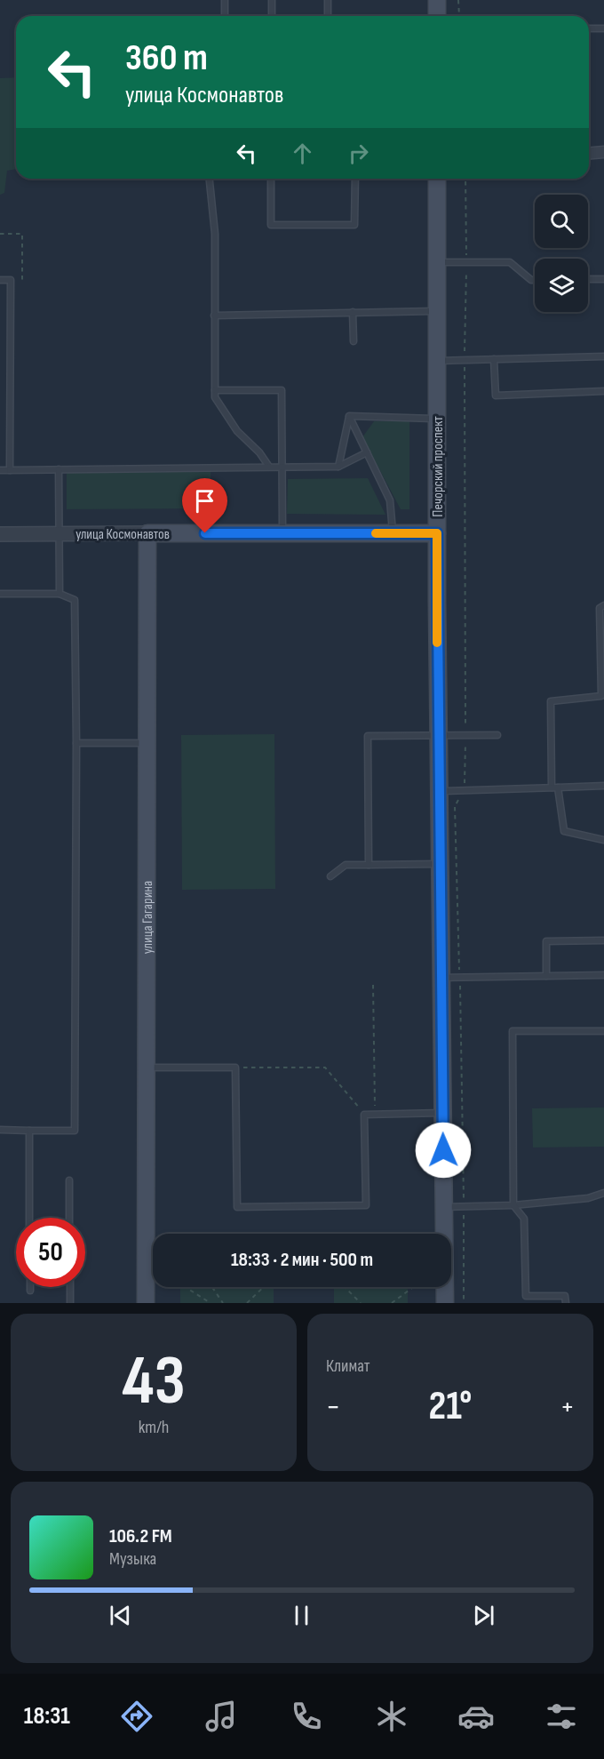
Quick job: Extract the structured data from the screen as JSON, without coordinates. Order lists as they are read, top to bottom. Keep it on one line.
{"streets":{"main road":["Печорский проспект","улица Космонавтов","улица Гагарина"]},"crossings":[["Печорский проспект","улица Космонавтов"],["улица Космонавтов","улица Гагарина"]],"page":{"turn":["360 m","улица Космонавтов"],"limit":"50","trip":"18:33 · 2 мин · 500 m","tile":[["43","km/h"],"Климат"],"heat":["−","21°","+"],"song":["106.2 FM","Музыка"],"tabs":"18:31"}}
